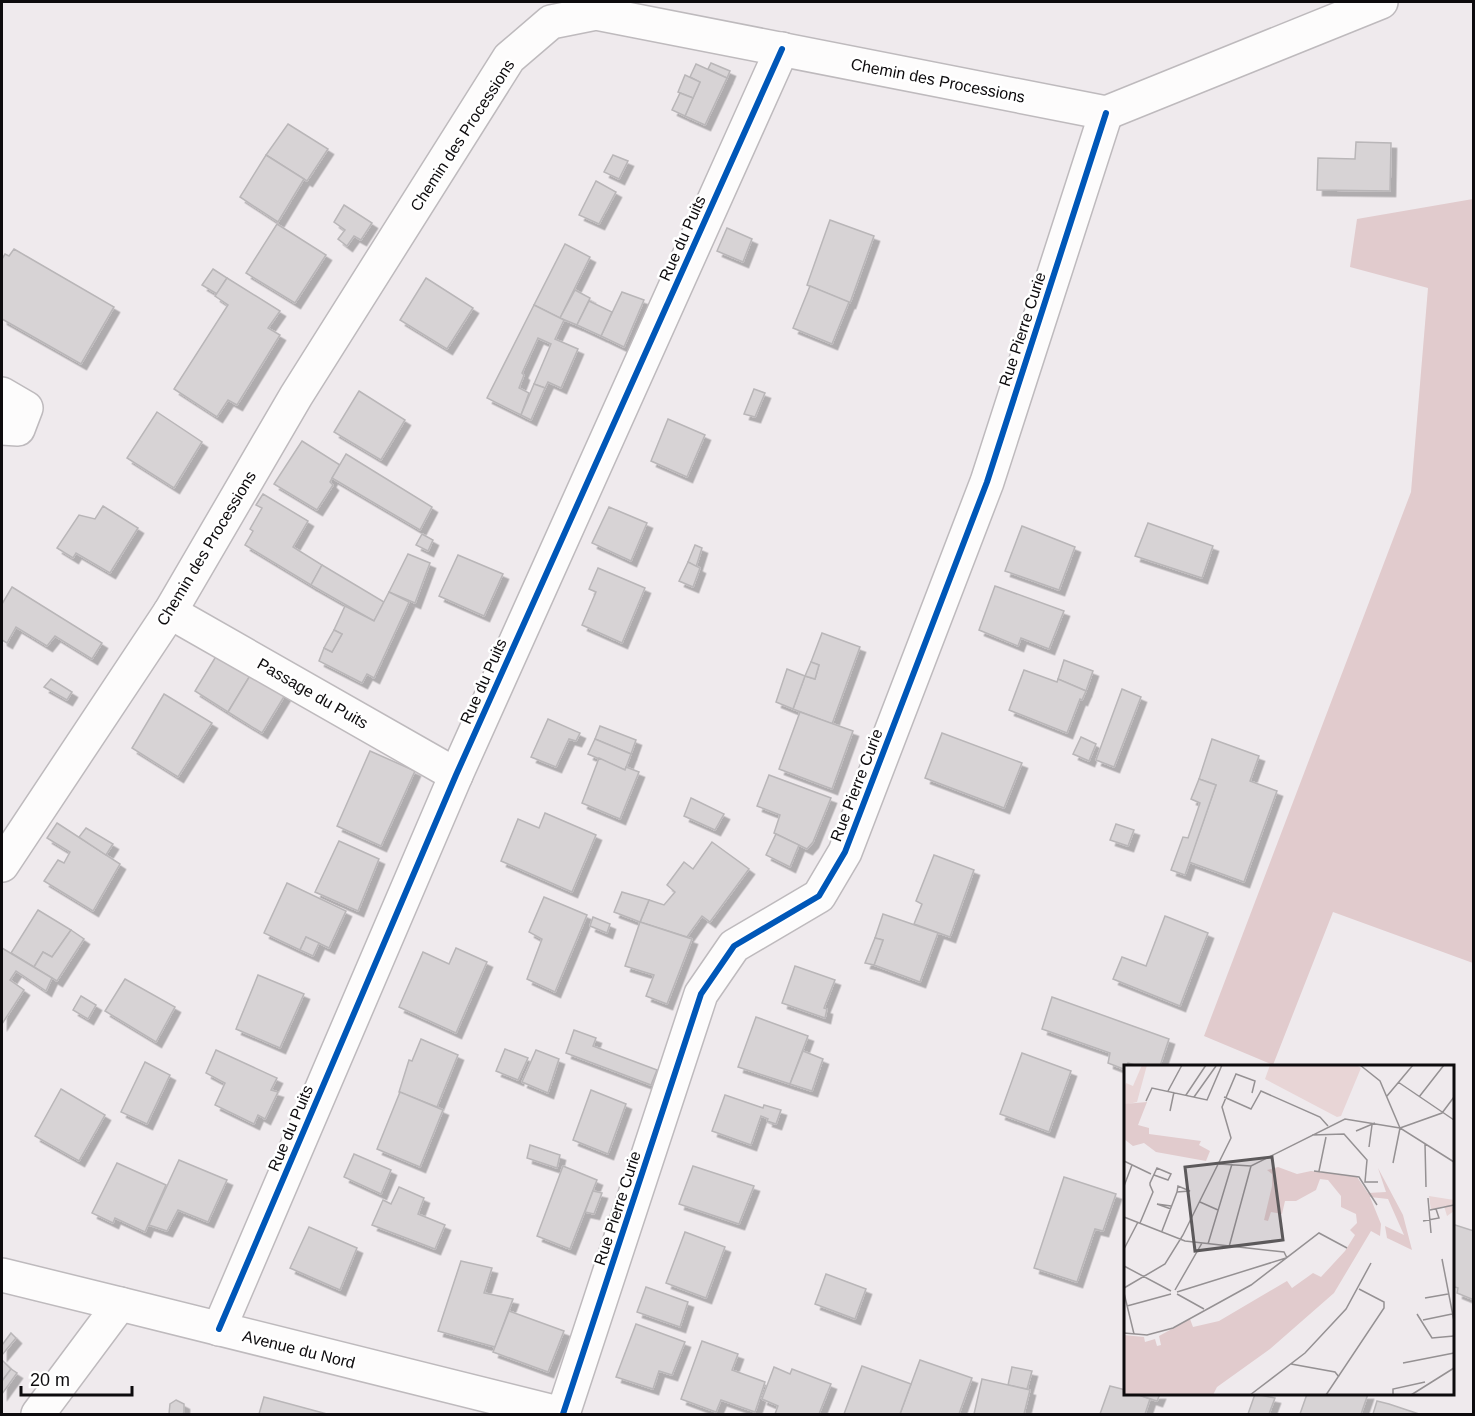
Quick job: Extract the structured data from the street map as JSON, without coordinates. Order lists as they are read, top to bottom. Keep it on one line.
{"streets":{"street":["Chemin des Processions","Rue du Puits","Rue Pierre Curie","Passage du Puits","Avenue du Nord"]},"crossings":[["Chemin des Processions","Rue du Puits"],["Chemin des Processions","Rue Pierre Curie"],["Chemin des Processions","Passage du Puits"],["Rue du Puits","Passage du Puits"],["Rue du Puits","Avenue du Nord"],["Rue Pierre Curie","Avenue du Nord"]],"scale_bar":"20 m"}
